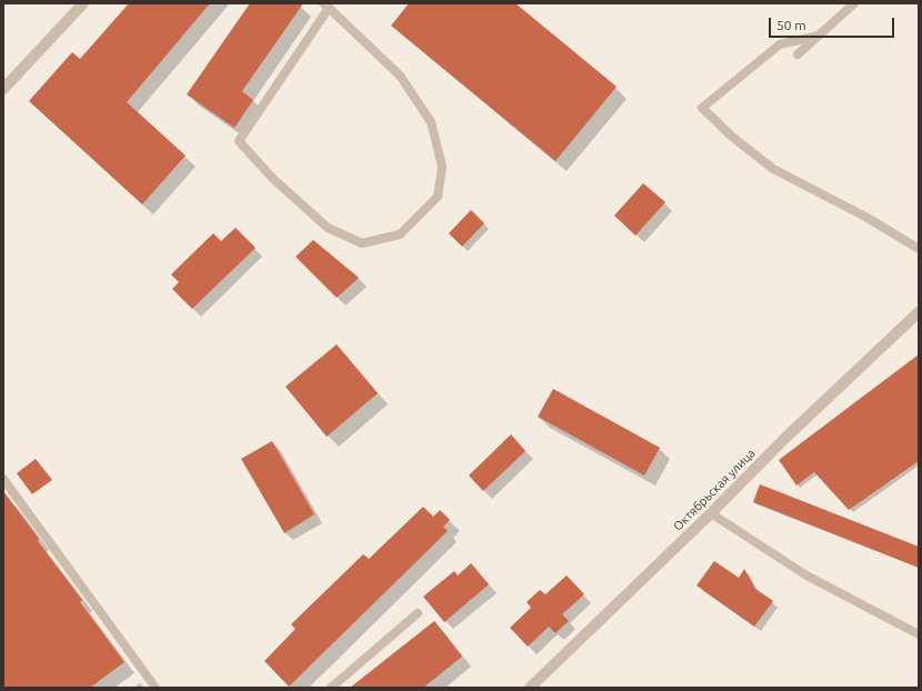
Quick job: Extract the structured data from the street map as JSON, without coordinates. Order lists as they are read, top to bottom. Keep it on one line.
{"streets":{"street":["Октябрьская улица"]},"scale_bar":"50 m"}
